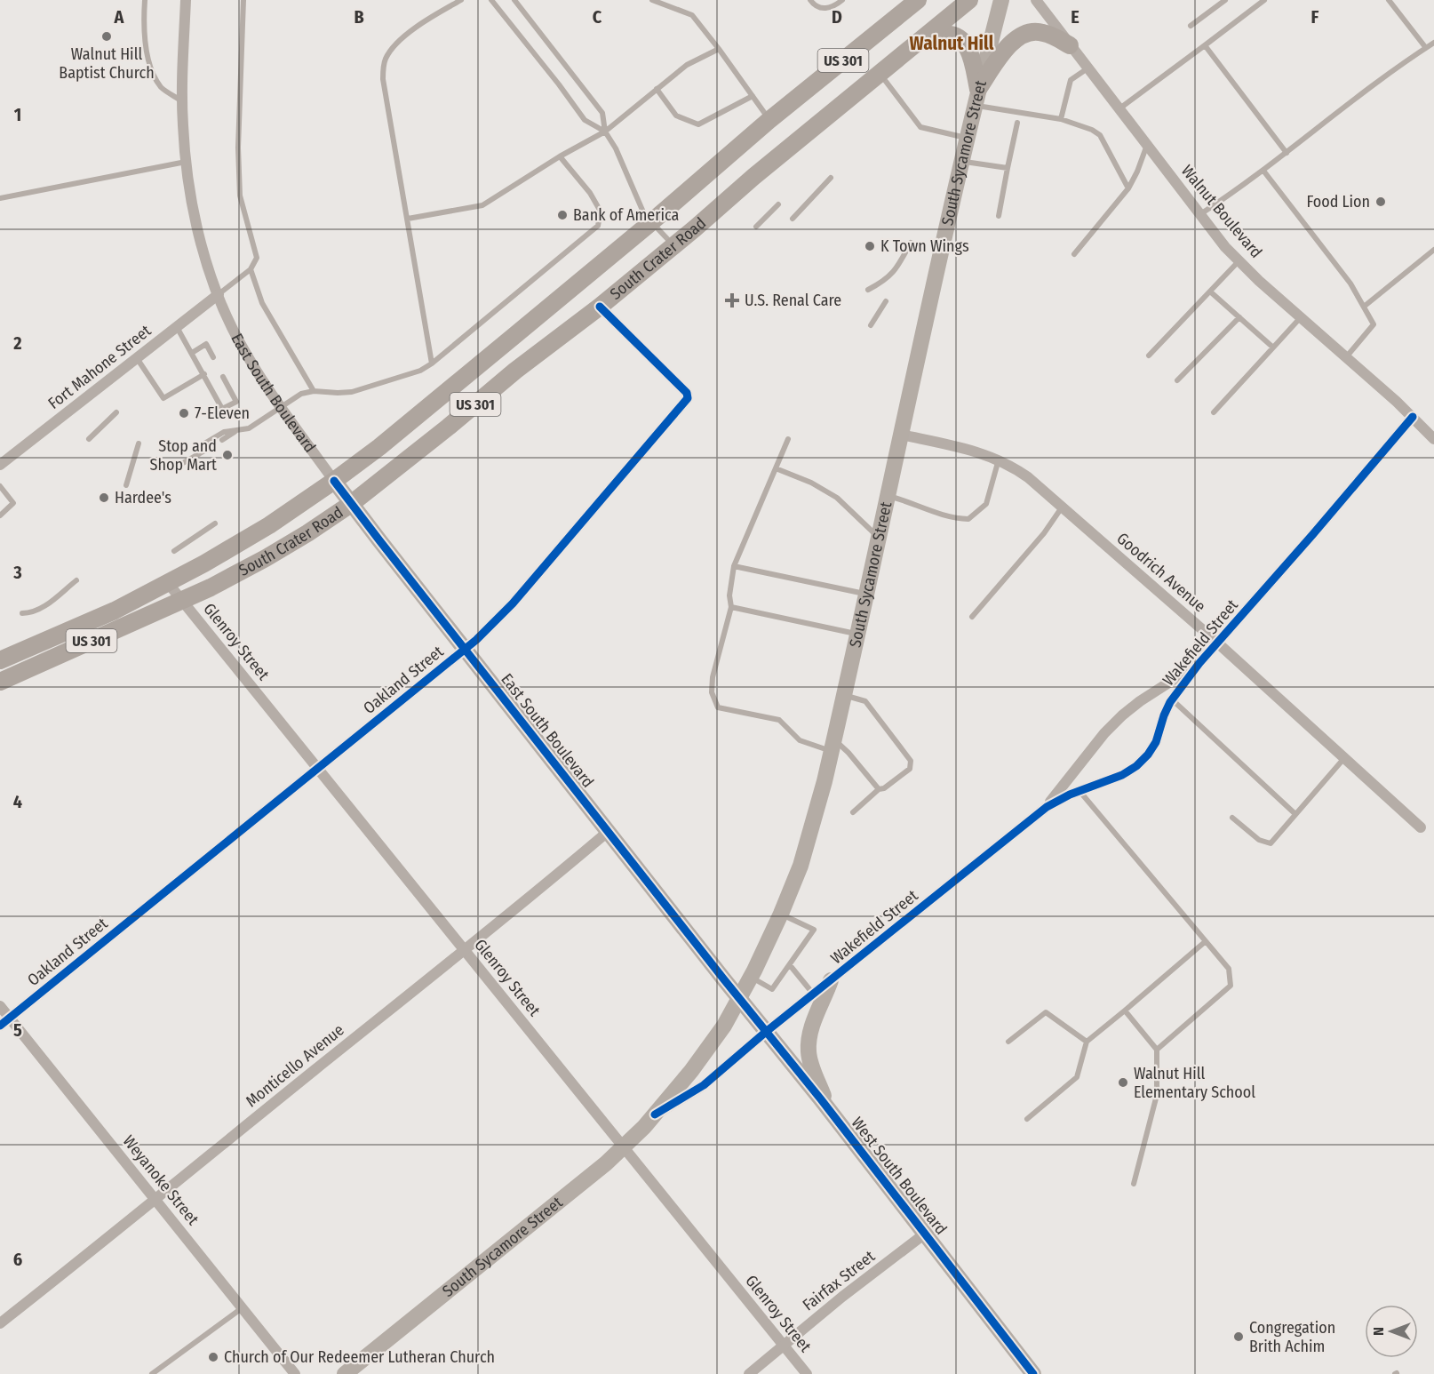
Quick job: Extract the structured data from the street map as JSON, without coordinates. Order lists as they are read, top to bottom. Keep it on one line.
{"streets":{"main road":["US 301","South Sycamore Street","South Crater Road","East South Boulevard","West South Boulevard"],"street":["Walnut Boulevard","Fort Mahone Street","Goodrich Avenue","Glenroy Street","Wakefield Street","Oakland Street","Monticello Avenue","Weyanoke Street","Fairfax Street"]},"crossings":[["South Sycamore Street","East South Boulevard"],["South Sycamore Street","Goodrich Avenue"],["South Sycamore Street","Glenroy Street"],["South Sycamore Street","Wakefield Street"],["South Sycamore Street","West South Boulevard"],["Walnut Boulevard","Wakefield Street"],["South Crater Road","East South Boulevard"],["South Crater Road","Glenroy Street"],["South Crater Road","Oakland Street"],["Fort Mahone Street","East South Boulevard"],["East South Boulevard","Oakland Street"],["East South Boulevard","Monticello Avenue"],["East South Boulevard","West South Boulevard"],["Goodrich Avenue","Wakefield Street"],["Glenroy Street","Oakland Street"],["Glenroy Street","Monticello Avenue"],["Glenroy Street","Fairfax Street"],["Wakefield Street","West South Boulevard"],["Oakland Street","Weyanoke Street"],["Monticello Avenue","Weyanoke Street"],["West South Boulevard","Fairfax Street"]],"districts":["Walnut Hill"],"places":{"other":["Walnut Hill Baptist Church","Food Lion","Bank of America","K Town Wings","7-Eleven","Stop and Shop Mart","Hardee's","Walnut Hill Elementary School","Congregation Brith Achim","Church of Our Redeemer Lutheran Church"],"health":["U.S. Renal Care"]},"north":"left","grid":{"columns":["A","B","C","D","E","F"],"rows":["1","2","3","4","5","6"]}}
